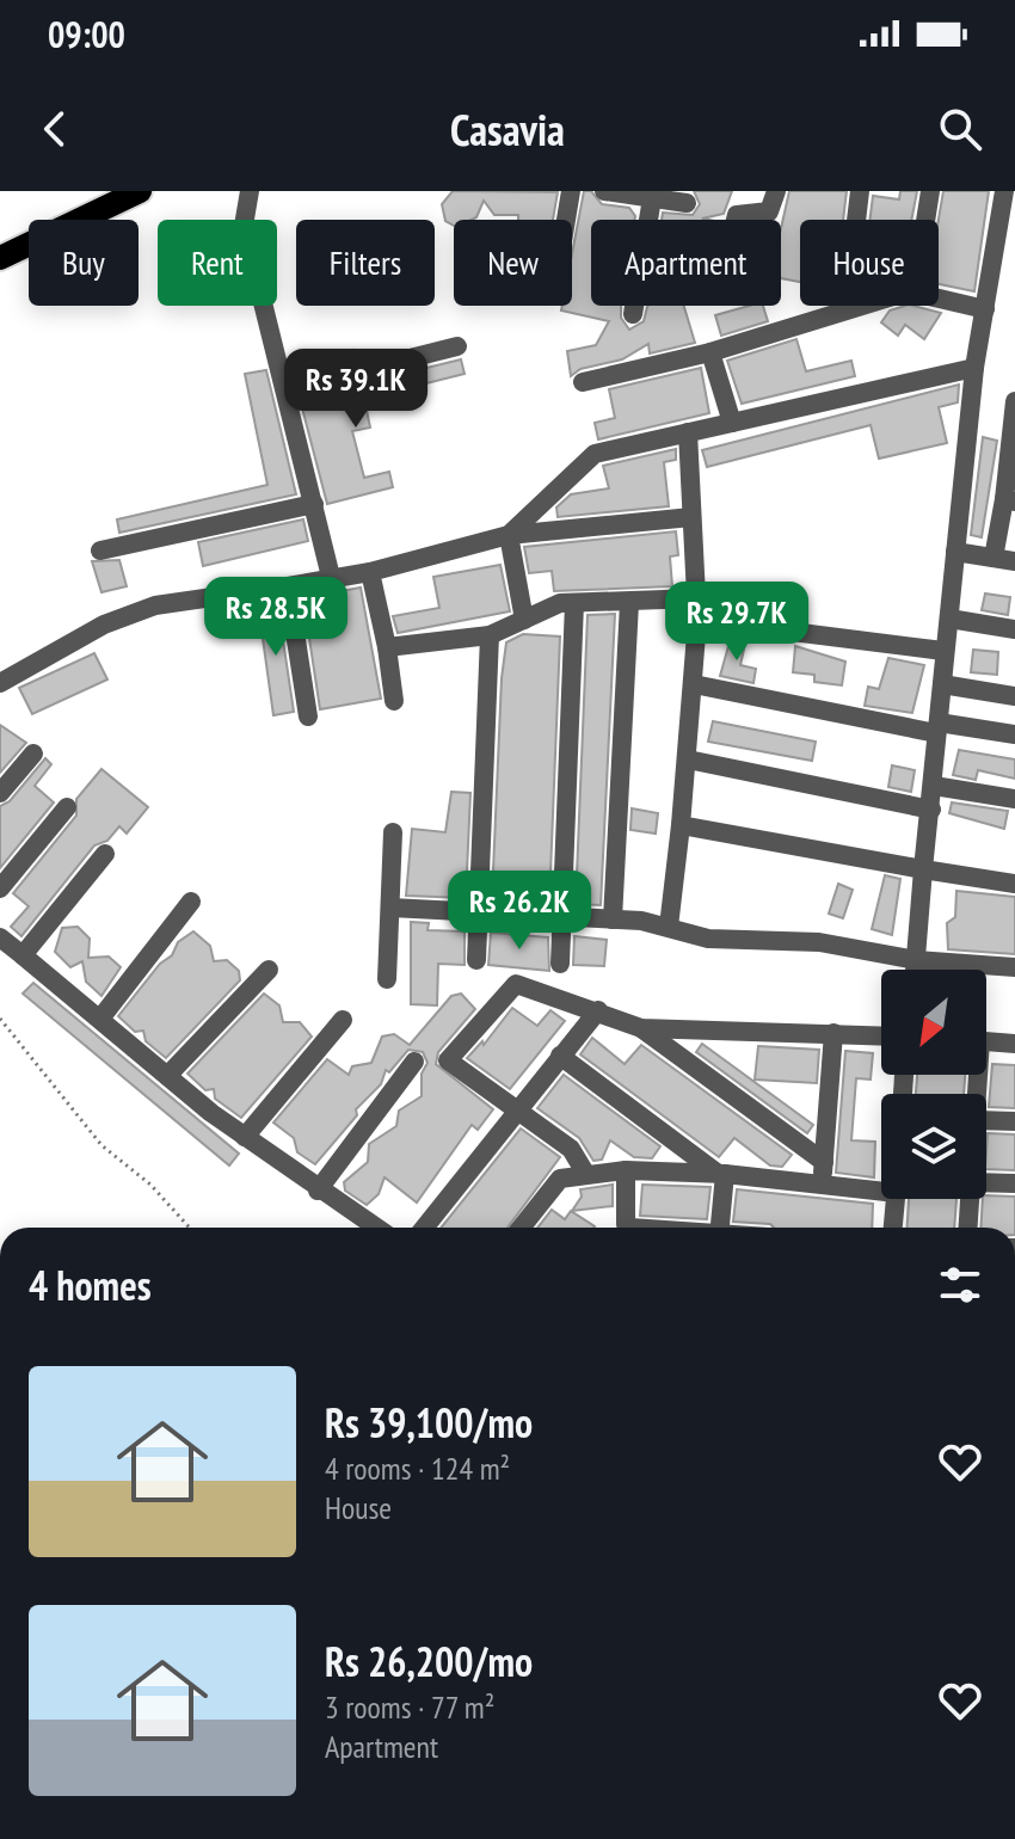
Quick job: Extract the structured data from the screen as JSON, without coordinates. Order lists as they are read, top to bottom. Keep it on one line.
{"north":"bottom left","page":{"status":"09:00","header":"Casavia","chip":["Buy","Rent","Filters","New","Apartment","House"],"price":["Rs 39.1K","Rs 28.5K","Rs 29.7K","Rs 26.2K"],"heading":"4 homes","list":[{"name":"Rs 39,100/mo","note":"4 rooms · 124 m² · House"},{"name":"Rs 26,200/mo","note":"3 rooms · 77 m² · Apartment"}]}}
